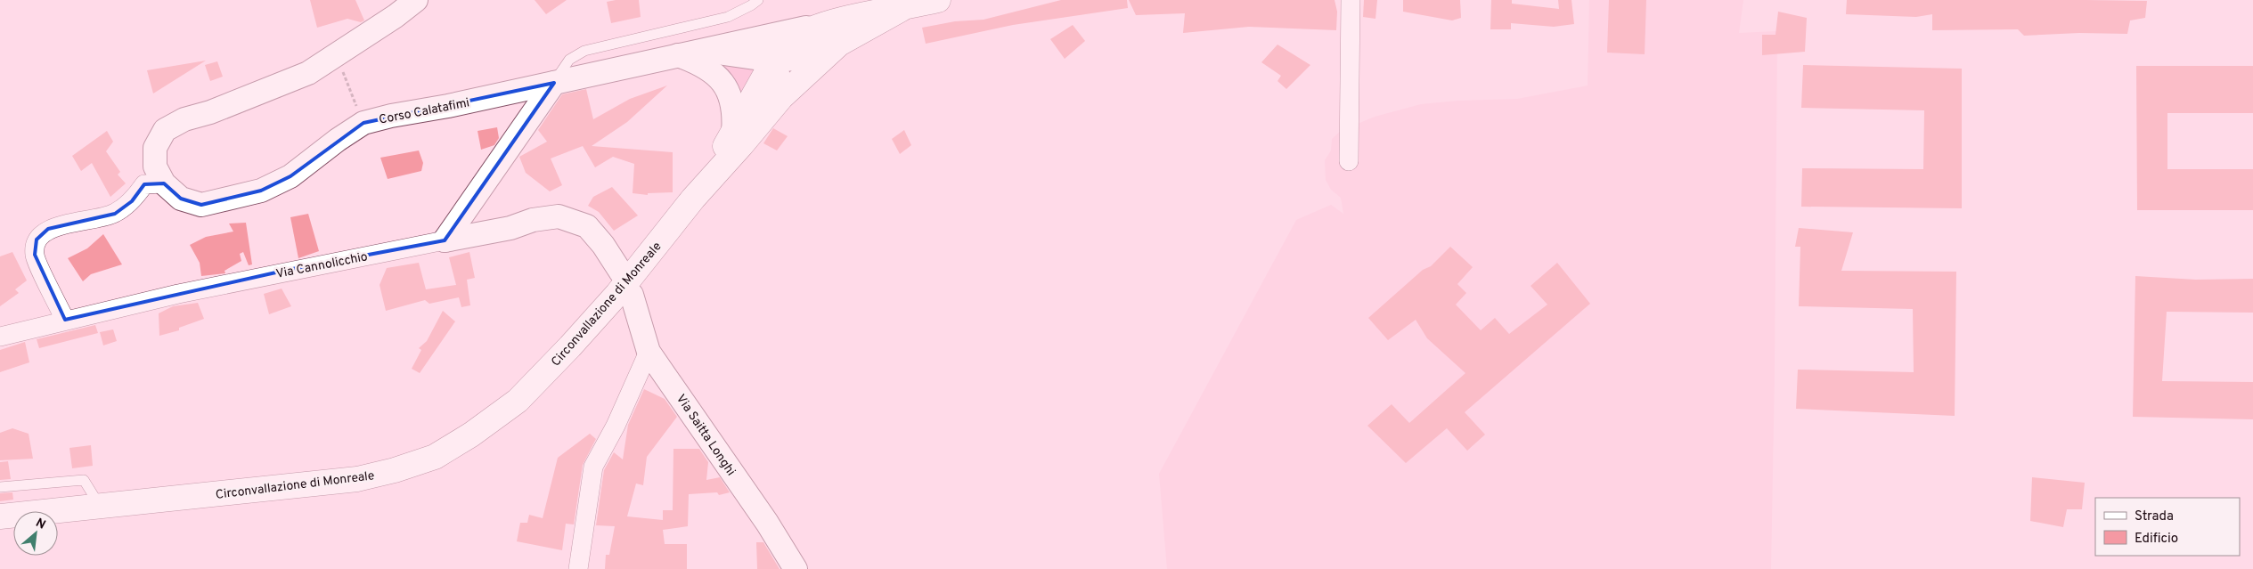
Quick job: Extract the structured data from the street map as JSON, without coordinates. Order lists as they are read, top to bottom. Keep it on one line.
{"streets":{"main road":["Circonvallazione di Monreale"],"street":["Corso Calatafimi","Via Cannolicchio","Via Saitta Longhi"]},"legend":["Strada","Edificio"],"north":"top right"}
